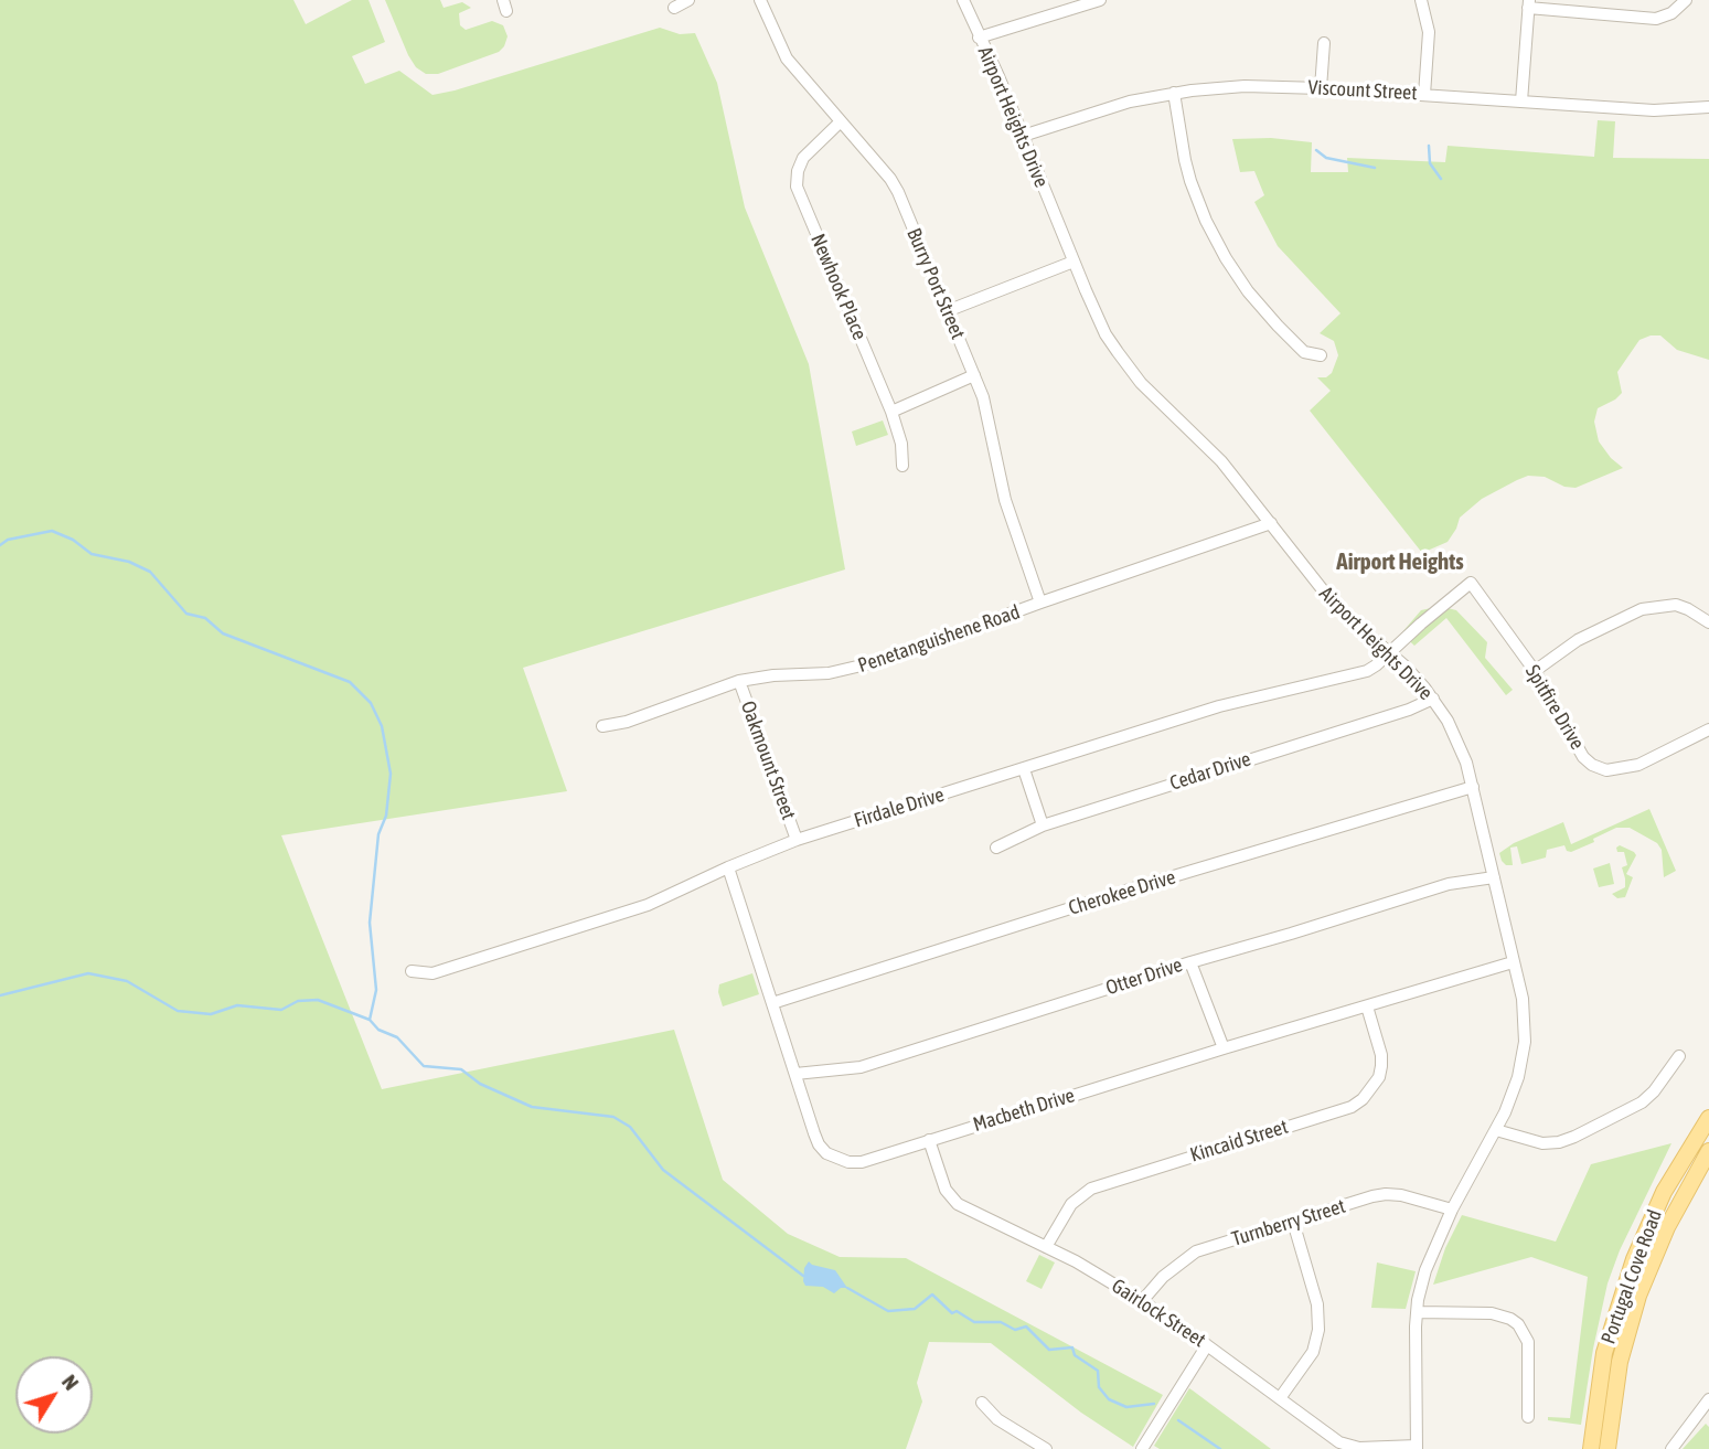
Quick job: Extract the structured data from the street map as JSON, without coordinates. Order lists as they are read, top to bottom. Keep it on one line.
{"streets":{"main road":["Portugal Cove Road"],"street":["Viscount Street","Airport Heights Drive","Burry Port Street","Newhook Place","Penetanguishene Road","Spitfire Drive","Oakmount Street","Cedar Drive","Firdale Drive","Cherokee Drive","Otter Drive","Macbeth Drive","Kincaid Street","Turnberry Street","Gairlock Street"]},"crossings":[["Viscount Street","Airport Heights Drive"],["Airport Heights Drive","Penetanguishene Road"],["Airport Heights Drive","Cedar Drive"],["Airport Heights Drive","Firdale Drive"],["Airport Heights Drive","Cherokee Drive"],["Airport Heights Drive","Otter Drive"],["Airport Heights Drive","Macbeth Drive"],["Airport Heights Drive","Turnberry Street"],["Airport Heights Drive","Gairlock Street"],["Burry Port Street","Newhook Place"],["Burry Port Street","Penetanguishene Road"],["Penetanguishene Road","Oakmount Street"],["Spitfire Drive","Firdale Drive"],["Oakmount Street","Firdale Drive"],["Firdale Drive","Macbeth Drive"],["Cherokee Drive","Macbeth Drive"],["Otter Drive","Macbeth Drive"],["Macbeth Drive","Kincaid Street"],["Macbeth Drive","Gairlock Street"],["Kincaid Street","Gairlock Street"],["Turnberry Street","Gairlock Street"]],"districts":["Airport Heights"],"north":"top right"}
